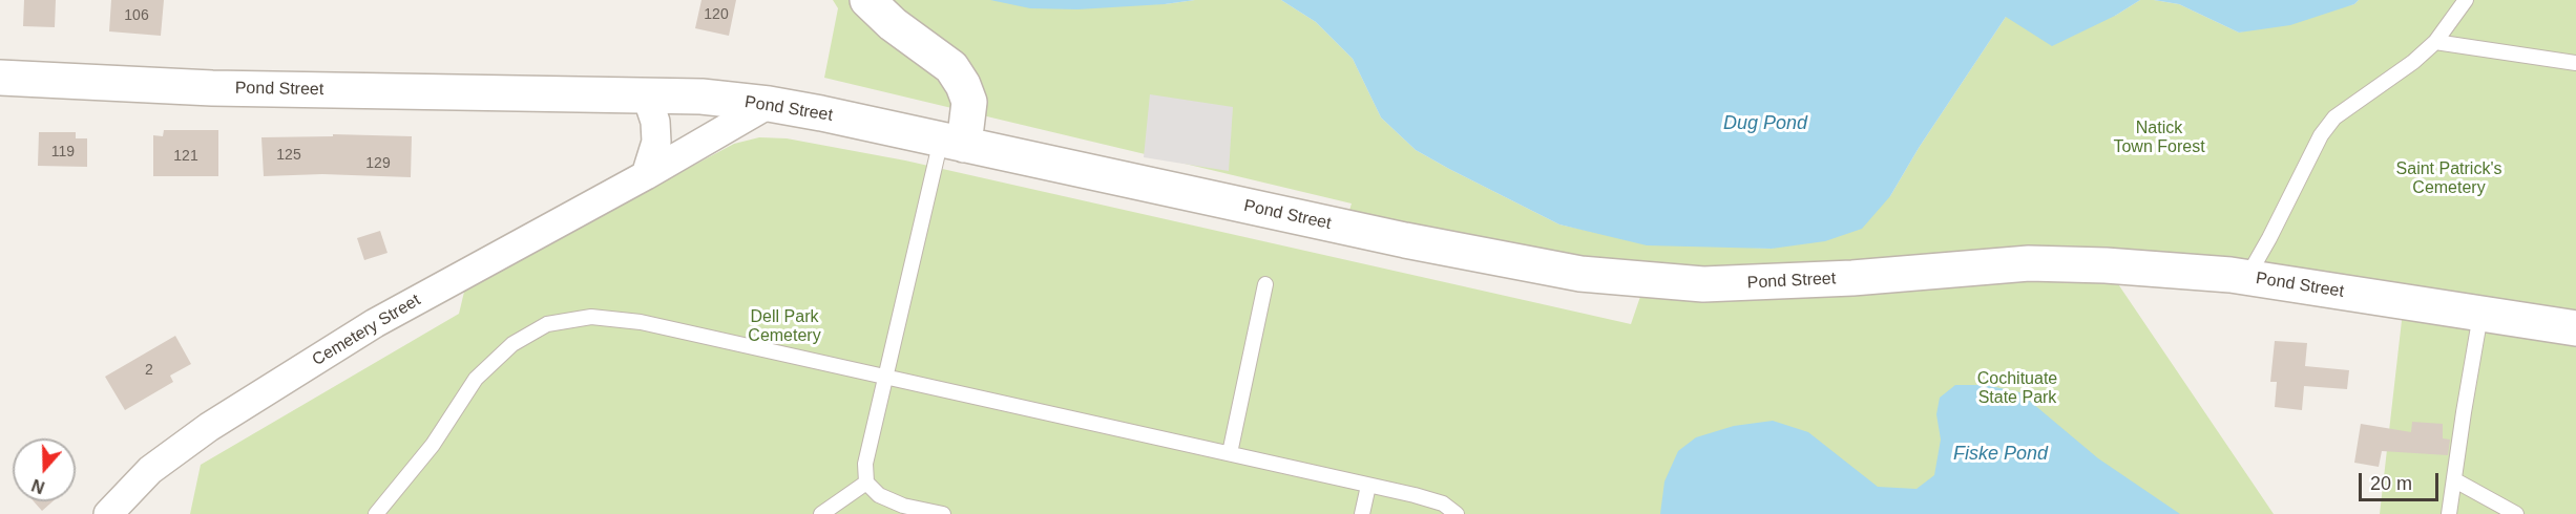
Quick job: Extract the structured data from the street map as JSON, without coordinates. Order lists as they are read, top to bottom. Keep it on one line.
{"streets":{"street":["Pond Street","Cemetery Street"]},"crossings":[["Pond Street","Cemetery Street"]],"water":["Dug Pond","Fiske Pond"],"parks":["Natick Town Forest","Saint Patrick's Cemetery","Dell Park Cemetery","Cochituate State Park"],"house_numbers":["120","106","119","125","121","129","2"],"scale_bar":"20 m","north":"bottom"}
